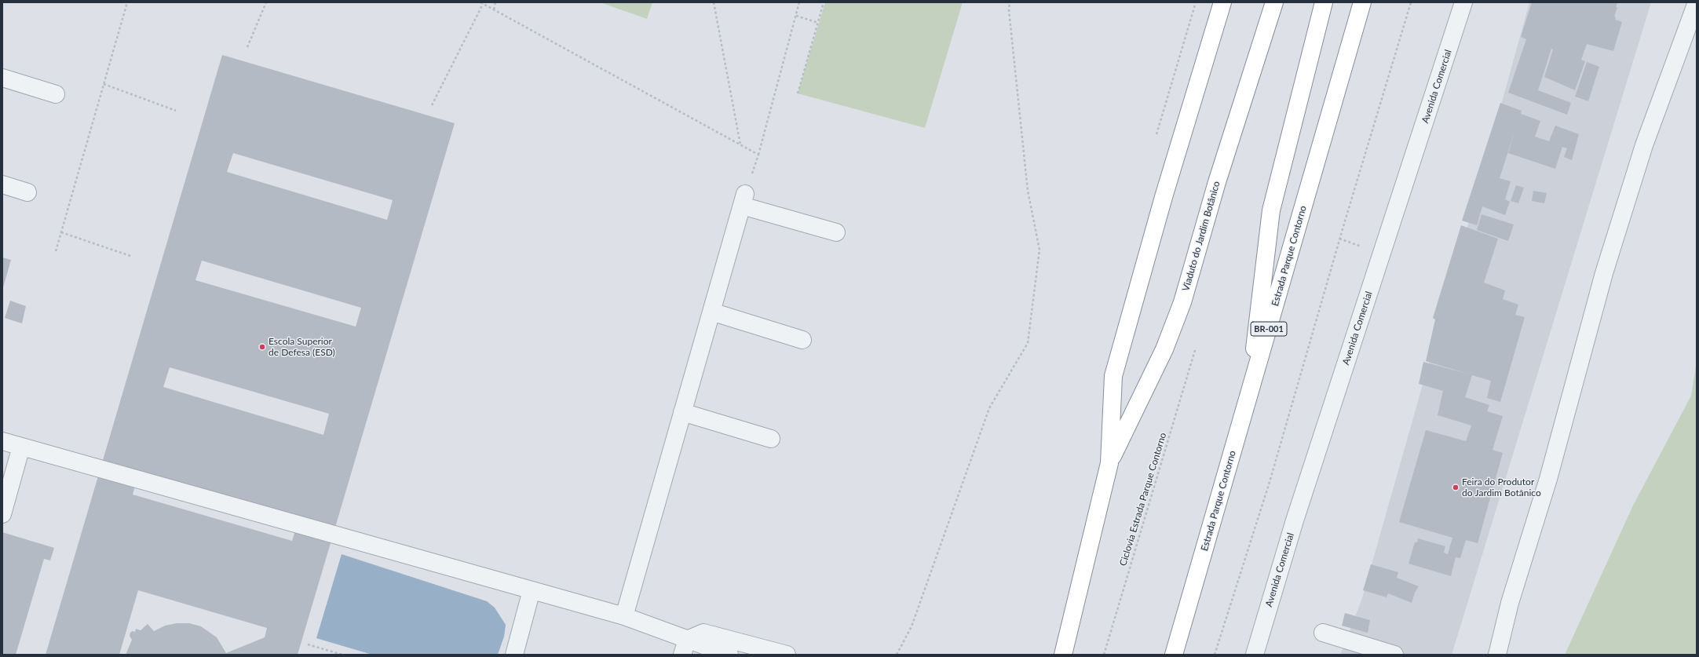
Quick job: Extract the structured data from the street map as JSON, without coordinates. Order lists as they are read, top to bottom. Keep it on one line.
{"streets":{"highway":["Viaduto do Jardim Botânico","Estrada Parque Contorno","BR-001"],"street":["Avenida Comercial"],"path":["Ciclovia Estrada Parque Contorno"]},"places":["Escola Superior de Defesa (ESD)","Feira do Produtor do Jardim Botânico"]}
